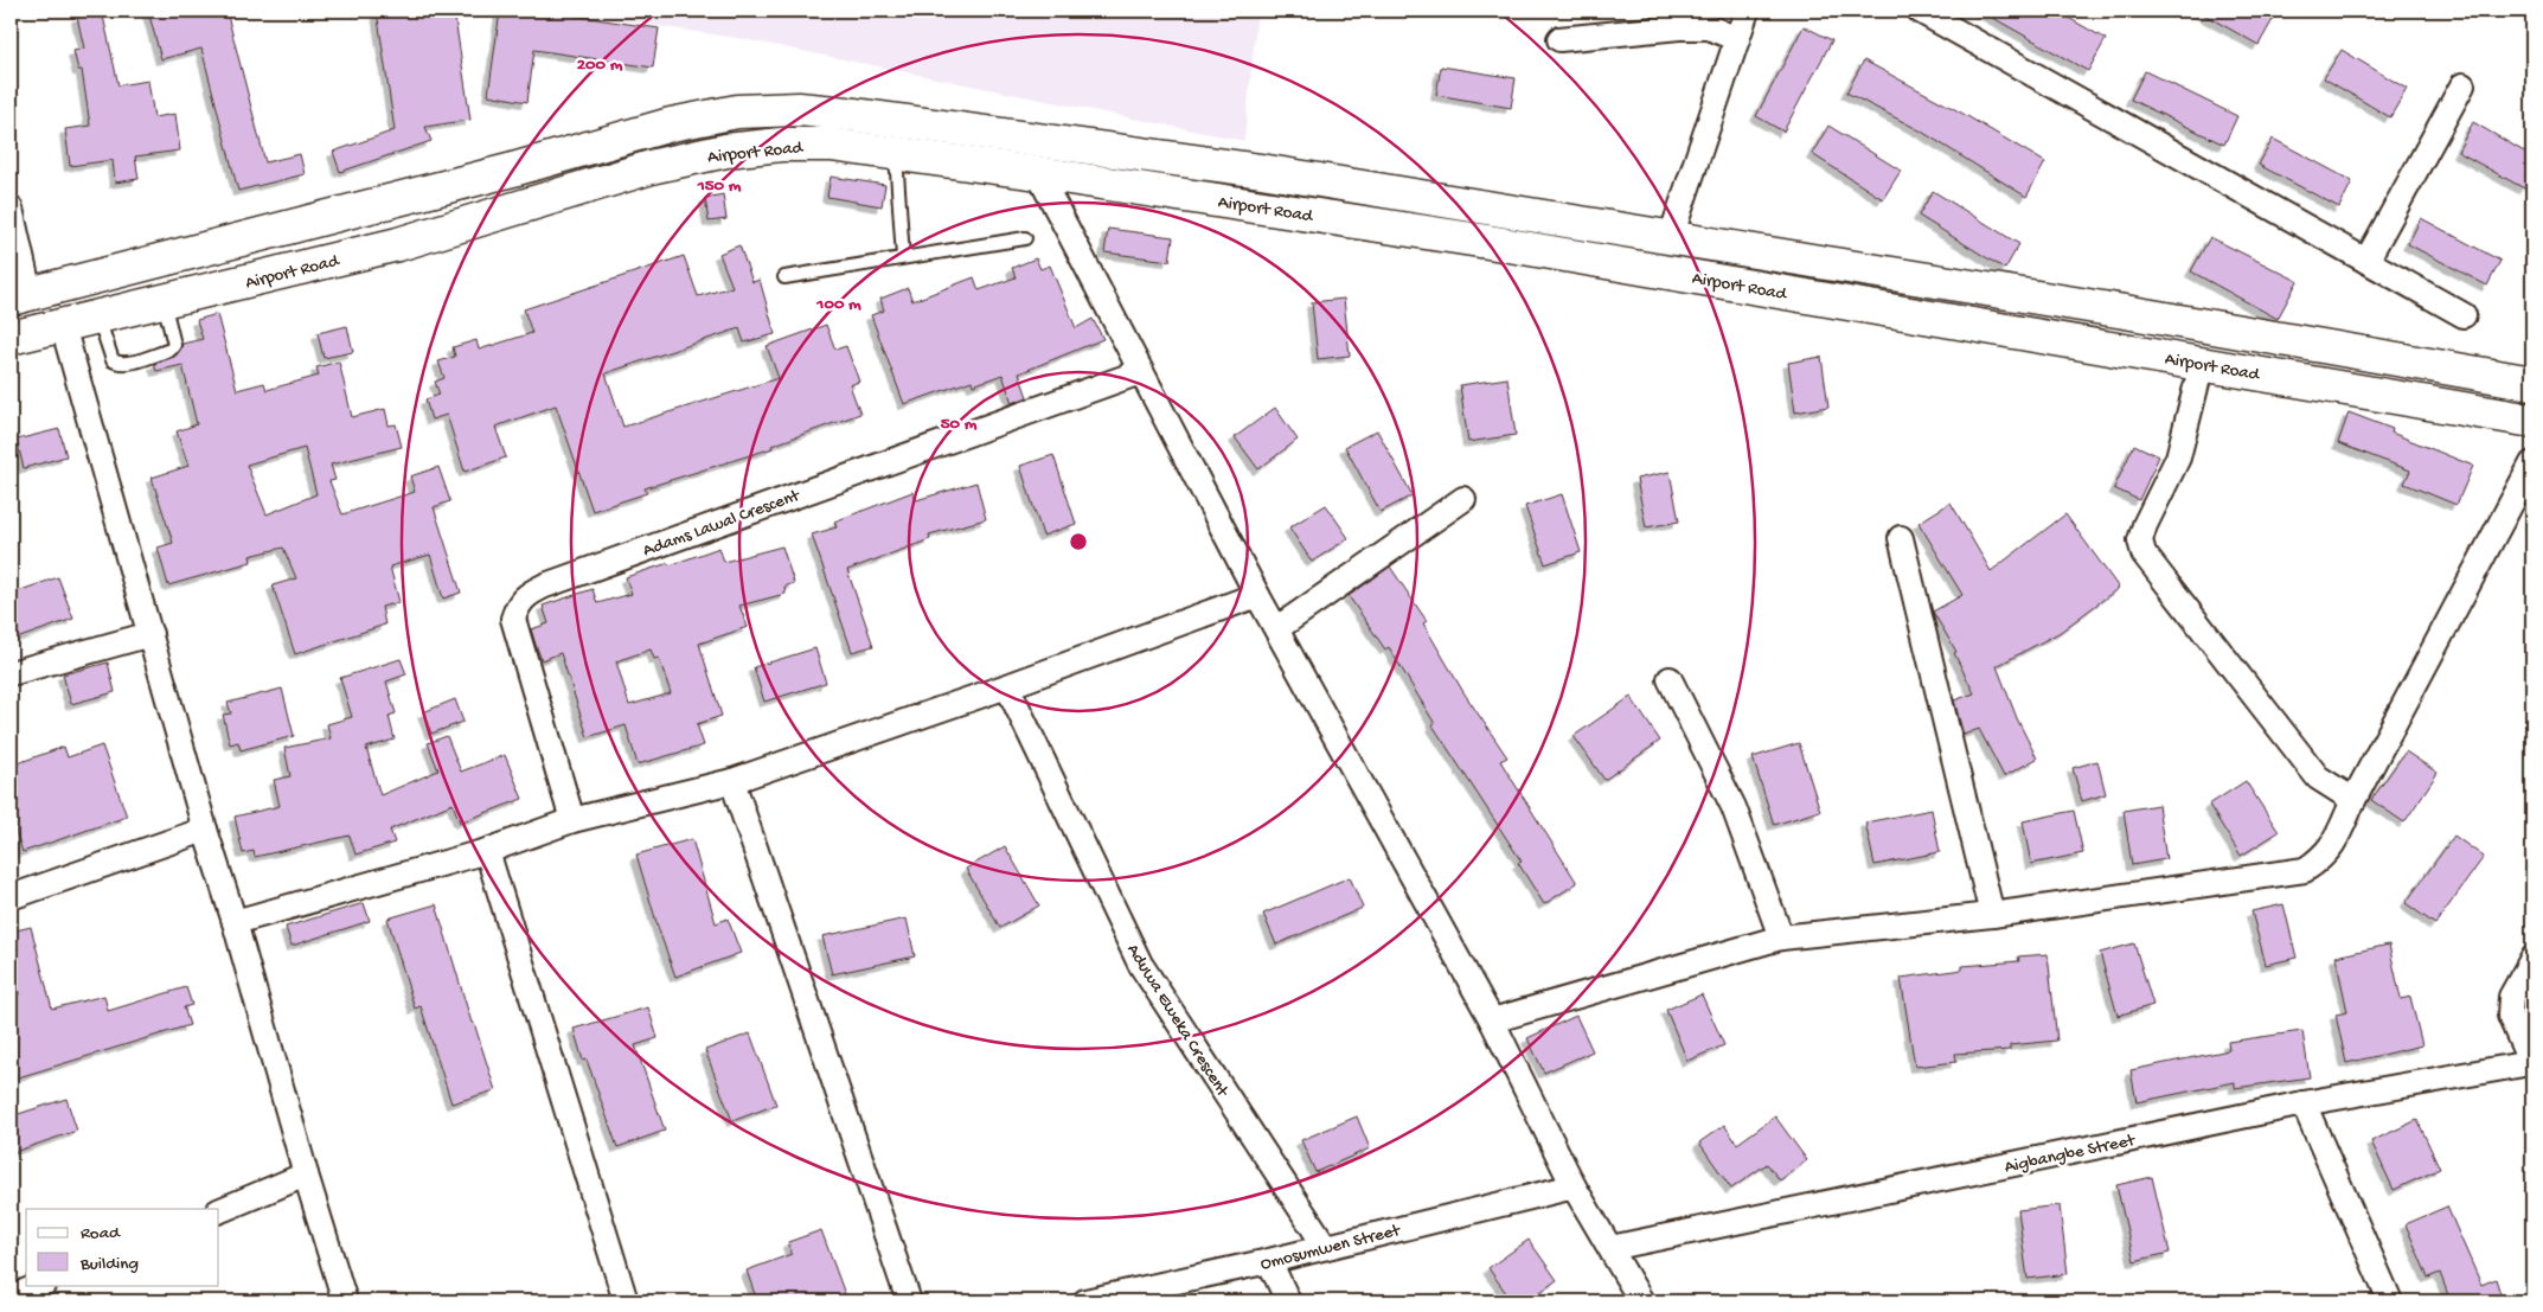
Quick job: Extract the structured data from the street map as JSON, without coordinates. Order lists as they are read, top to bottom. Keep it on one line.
{"streets":{"main road":["Airport Road"],"street":["Adams Lawal Crescent","Aduwa Eweka Crescent","Aigbangbe Street","Omosumwen Street"]},"crossings":[["Aduwa Eweka Crescent","Omosumwen Street"]],"legend":["Road","Building"],"rings":["200 m","150 m","100 m","50 m"]}
